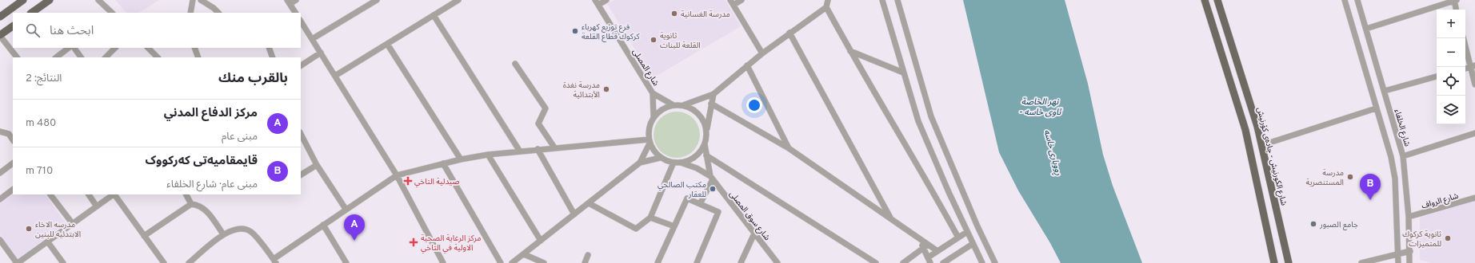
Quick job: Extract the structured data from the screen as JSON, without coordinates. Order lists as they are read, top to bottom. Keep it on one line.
{"streets":{"main road":["شارع الكورنيش - جادەی کۆرنیش"],"street":["شارع المصلى","شارع الخلفاء","شارع الرواف","شارع سوق المصلى"]},"crossings":[["شارع المصلى","شارع سوق المصلى"],["شارع الخلفاء","شارع الرواف"]],"water":["نهر الخاصة - ئاوی خاسە","ڕووباری خاسە"],"places":{"other":["مدرسة الغسانية","فرع توزيع كهرباء كركوك قطاع القلعة","ثانوية القلعة للبنات","مدرسة نغدة الأبتدائية","مدرسة المستنصرية","مكتب الصالحي للعقار","جامع الصبور","مدرسه الاخاء الابتدئيه للبنين","ثانوية كركوك للمتميزات"],"health":["صيدلية التاخي","مركز الرعاية الصحية الاولية في التاخي"]},"page":{"map_buttons":["+","−"],"search":"ابحث هنا","heading":["بالقرب منك","النتائج: 2"],"list":[{"mark":"A","name":"مركز الدفاع المدني","note":"مبنى عام","value":"480 m"},{"mark":"B","name":"قایمقامیەتی کەرکووک","note":"مبنى عام · شارع الخلفاء","value":"710 m"}],"pins":["B","A"]}}
